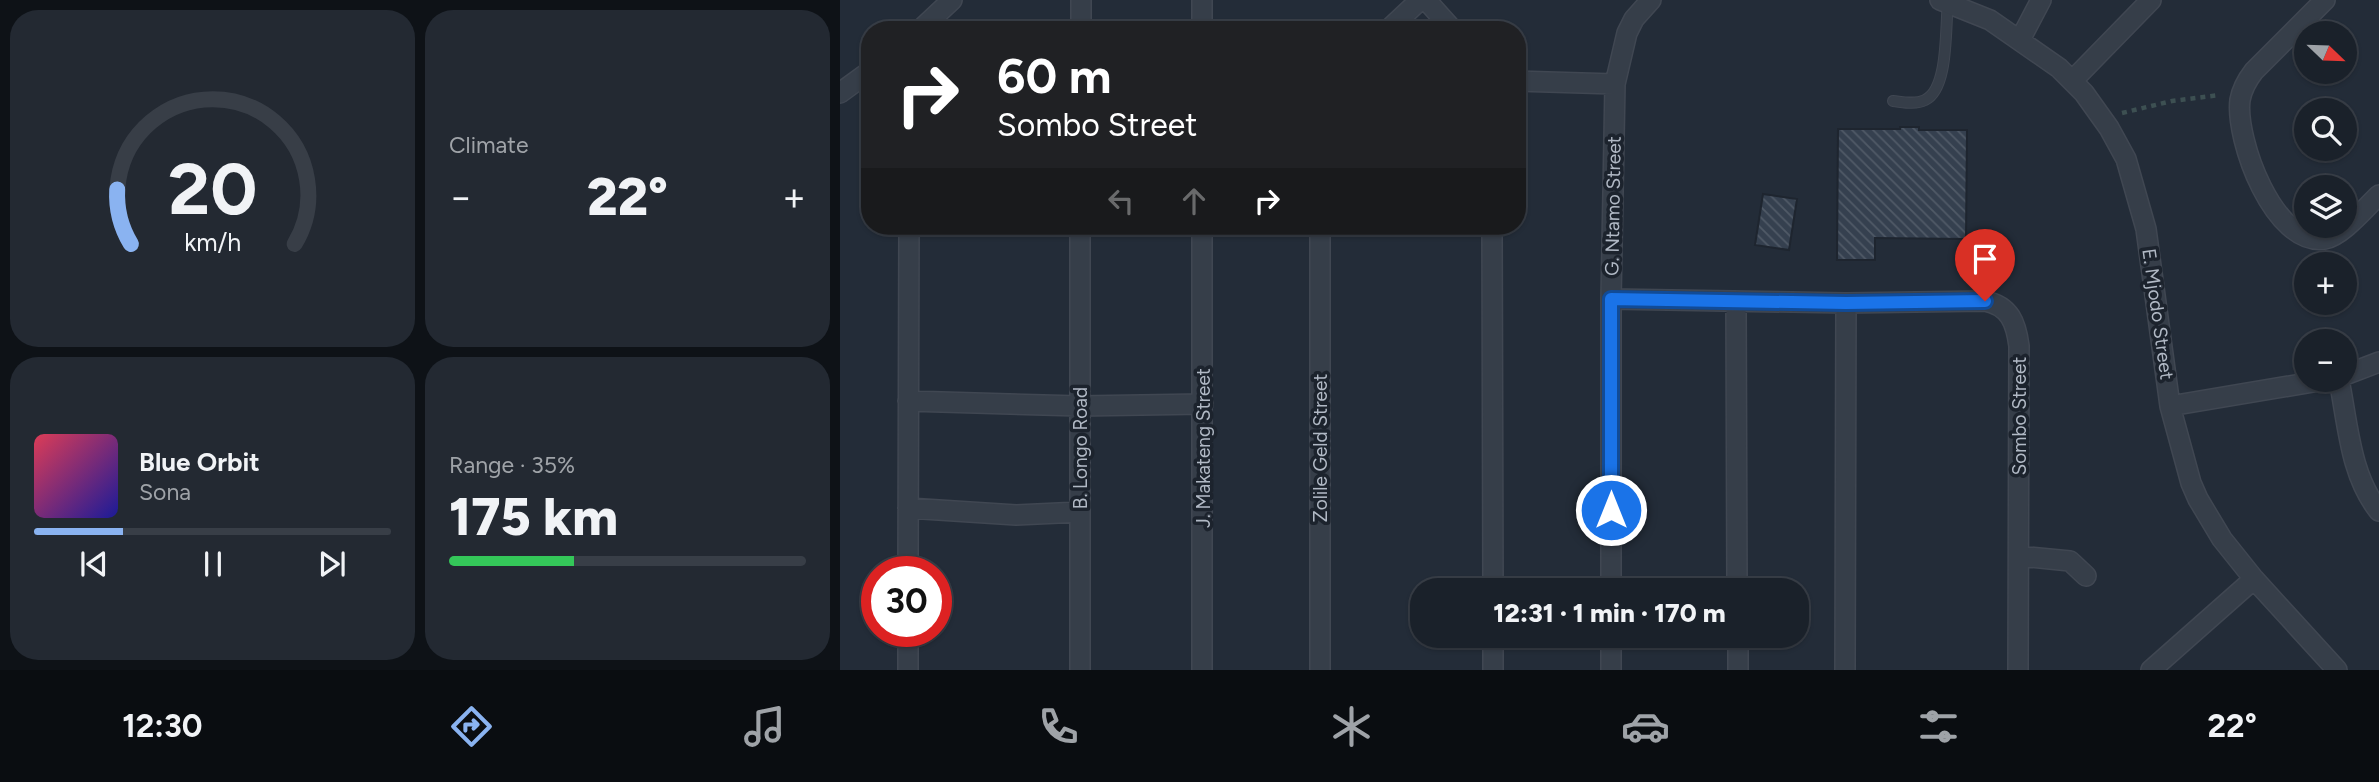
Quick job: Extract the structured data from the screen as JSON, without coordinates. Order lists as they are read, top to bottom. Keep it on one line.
{"streets":{"street":["G. Ntamo Street","E. Mjodo Street","Sombo Street","B. Longo Road","J. Makateng Street","Zolile Geld Street"]},"crossings":[["G. Ntamo Street","Sombo Street"]],"north":"bottom right","page":{"tile":["Climate",["Range · 35%","175 km"]],"map_buttons":["+","−"],"turn":["60 m","Sombo Street"],"heat":["−","22°","+"],"song":["Blue Orbit","Sona"],"limit":"30","trip":"12:31 · 1 min · 170 m","tabs":["12:30","22°"],"gauge":["20","km/h"]}}
